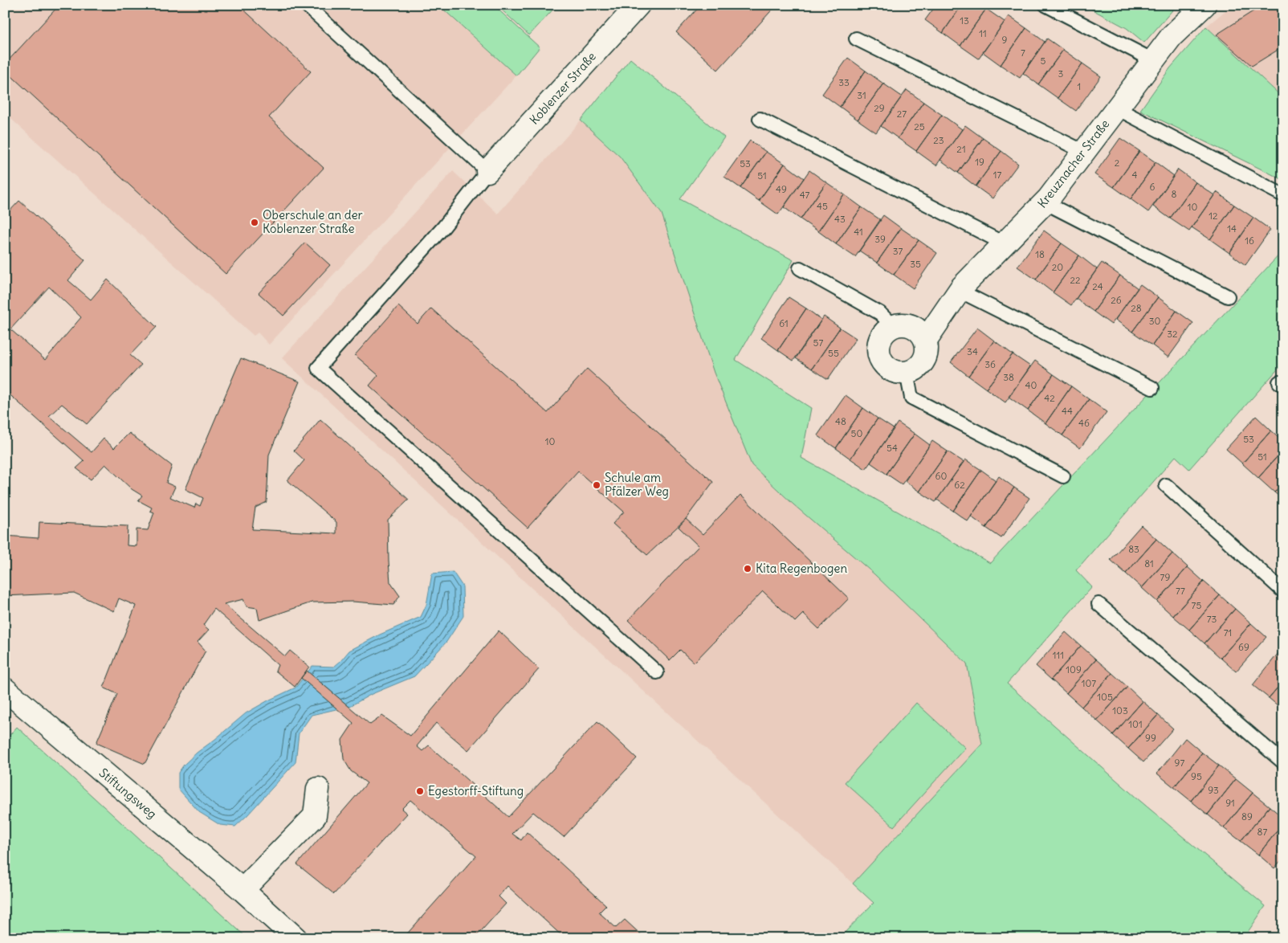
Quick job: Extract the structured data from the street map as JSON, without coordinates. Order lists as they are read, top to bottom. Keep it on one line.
{"streets":{"street":["Koblenzer Straße","Kreuznacher Straße","Stiftungsweg"]},"places":["Oberschule an der Koblenzer Straße","Schule am Pfälzer Weg","Kita Regenbogen","Egestorff-Stiftung"],"house_numbers":["13","11","9","7","5","3","33","1","31","29","27","25","23","21","19","2","53","17","4","51","6","49","8","47","45","10","12","43","14","41","39","16","37","18","35","20","22","24","26","28","30","61","32","57","34","55","36","38","40","42","44","48","46","50","53","10","54","51","60","62","83","81","79","77","75","73","71","69","111","109","107","105","103","101","99","97","95","93","91","89","87"]}
